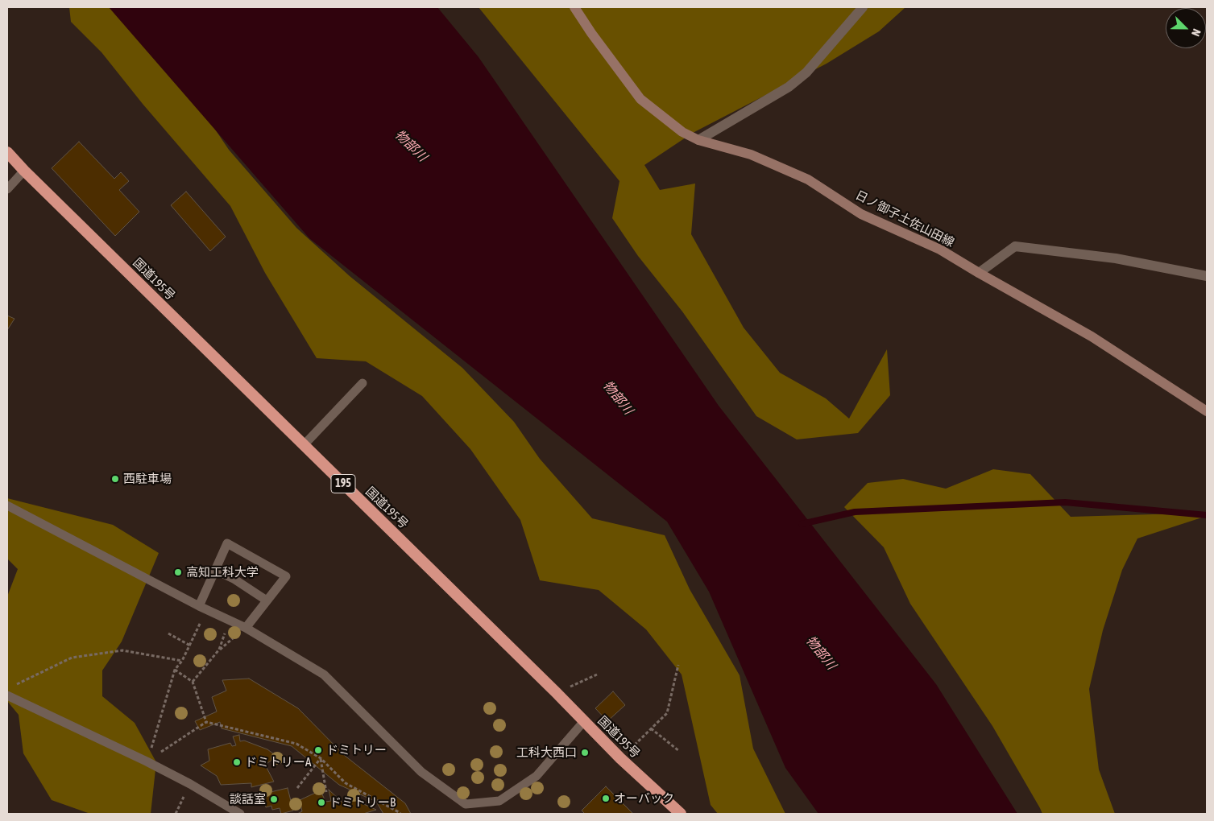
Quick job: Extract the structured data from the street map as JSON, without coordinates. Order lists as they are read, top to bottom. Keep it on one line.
{"streets":{"highway":["国道195号","195"],"main road":["日ノ御子土佐山田線"]},"water":["物部川"],"places":["西駐車場","高知工科大学","ドミトリー","工科大西口","ドミトリーA","オーバック","談話室","ドミトリーB"],"north":"bottom right"}
